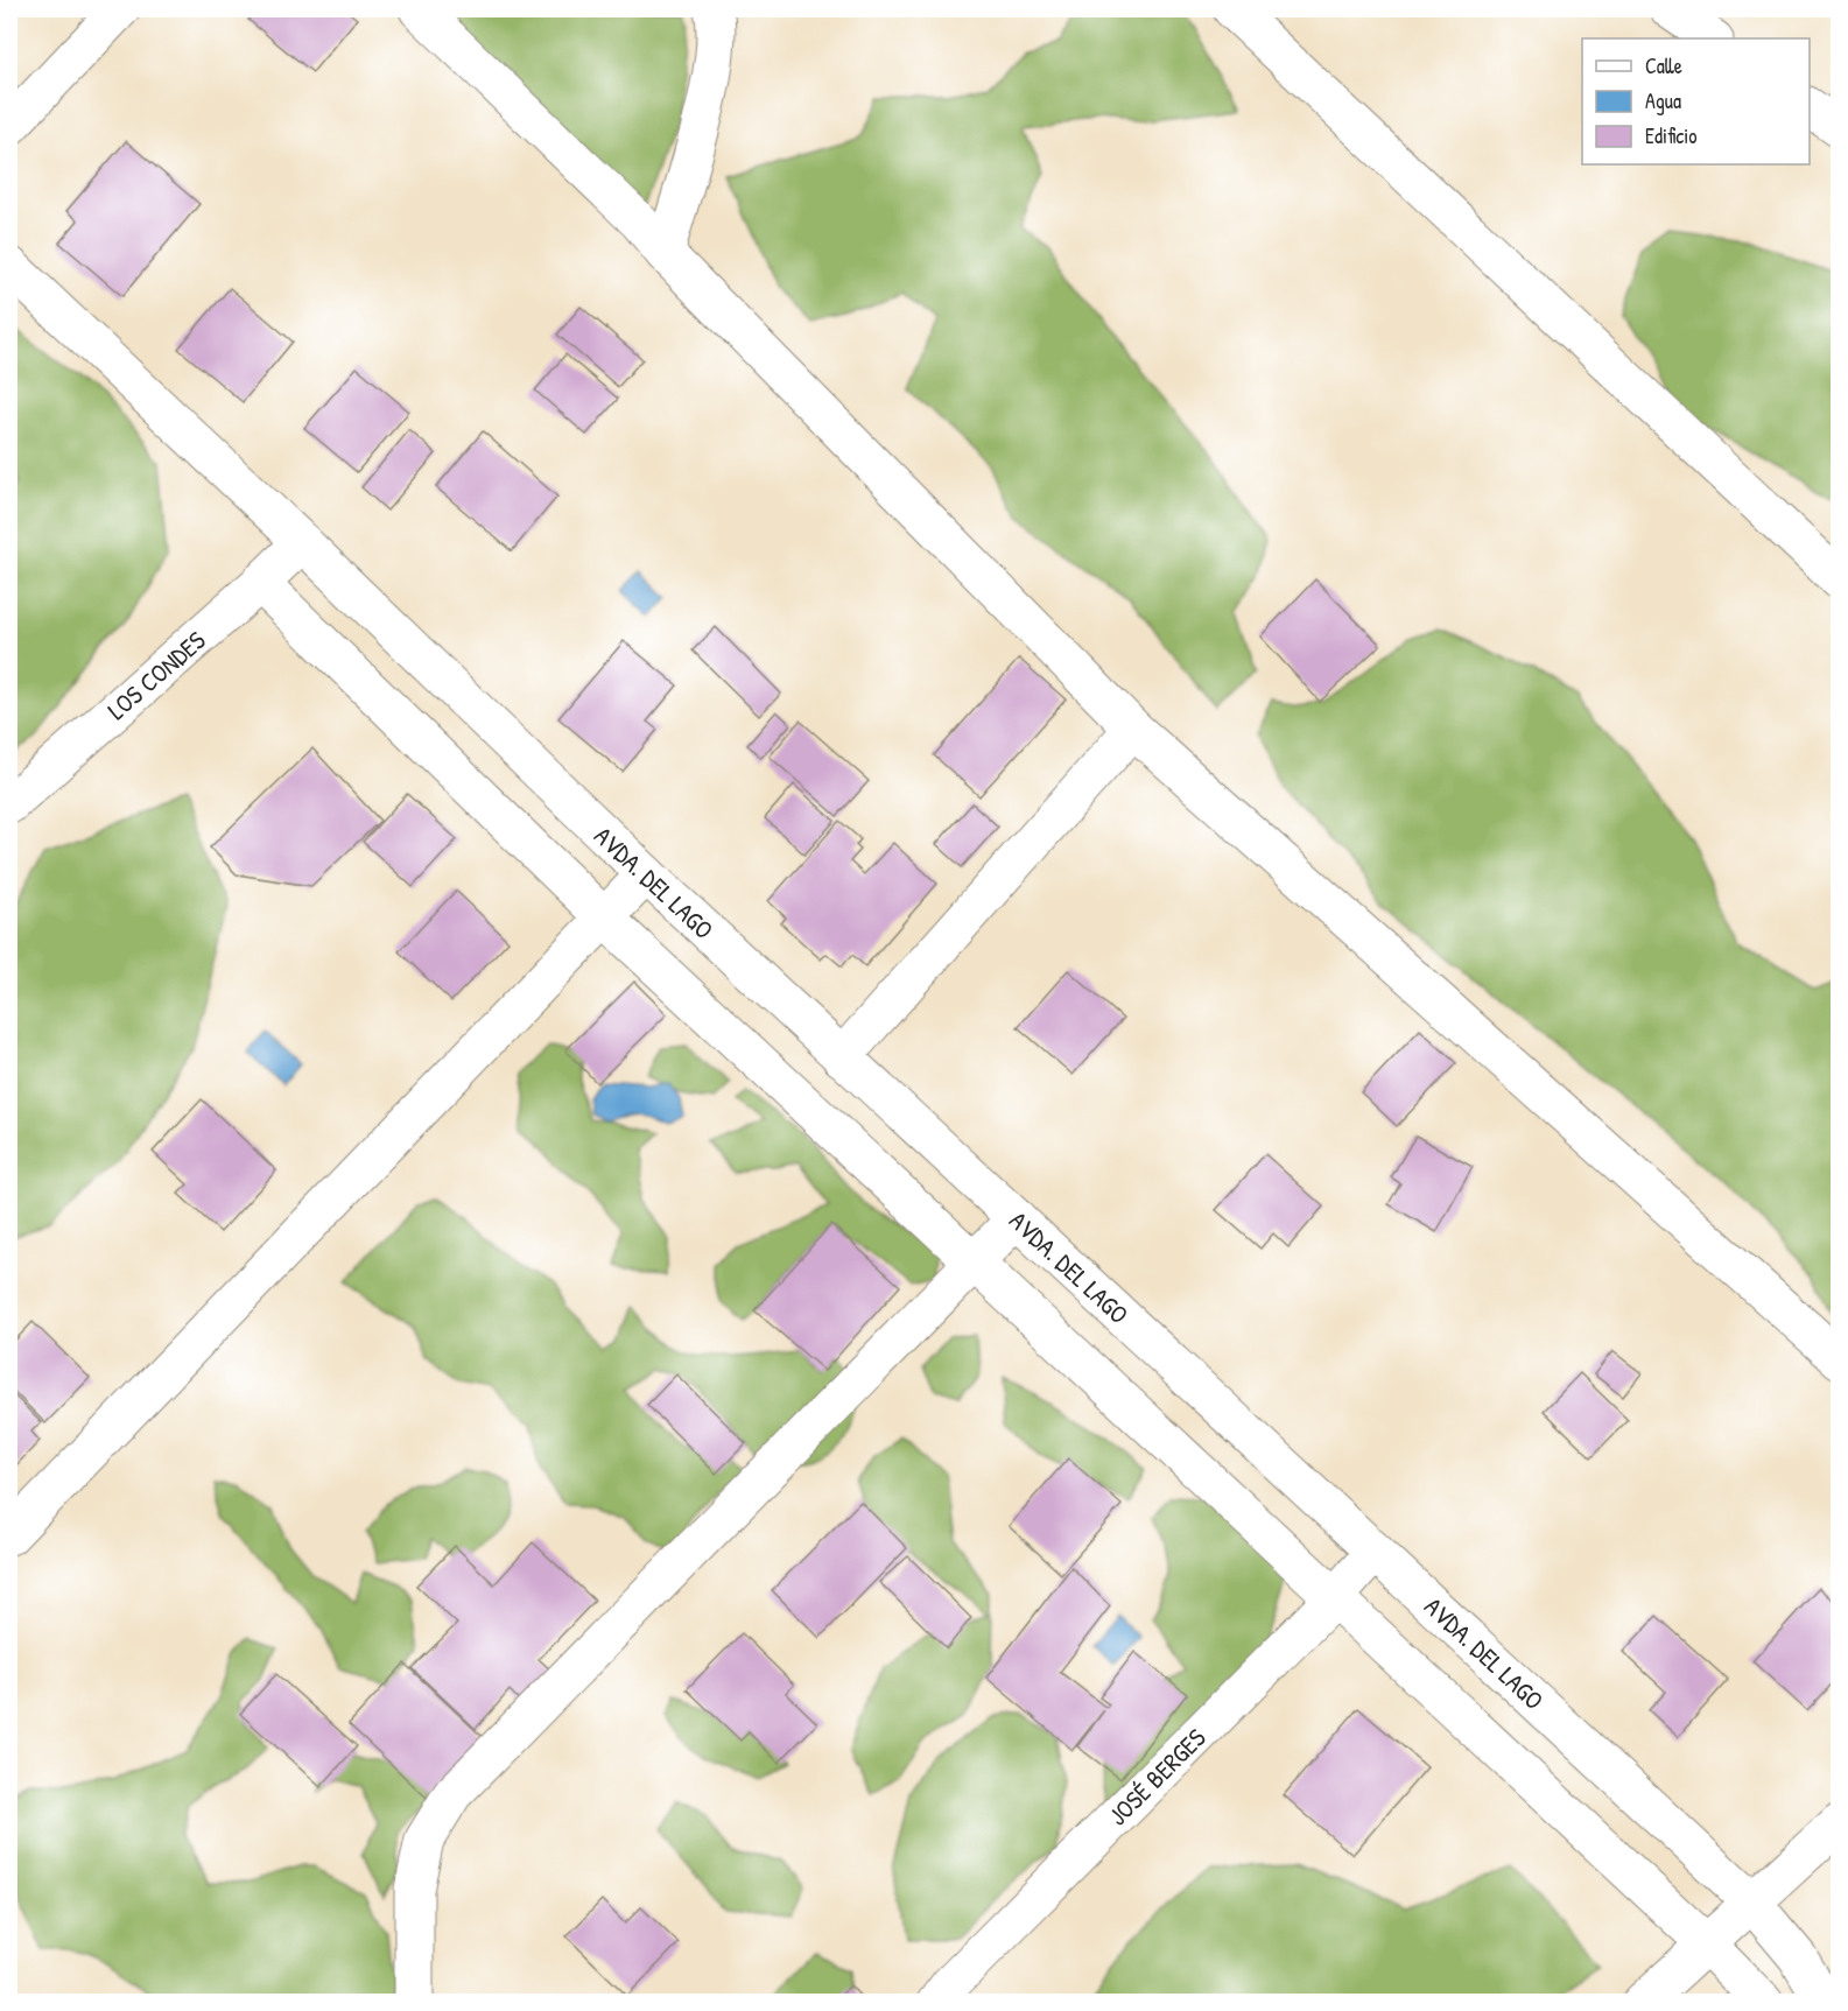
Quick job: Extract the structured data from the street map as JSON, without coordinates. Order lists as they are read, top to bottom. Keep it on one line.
{"streets":{"street":["LOS CONDES","AVDA. DEL LAGO","JOSÉ BERGES"]},"crossings":[["LOS CONDES","AVDA. DEL LAGO"],["AVDA. DEL LAGO","JOSÉ BERGES"]],"legend":["Calle","Agua","Edificio"]}
